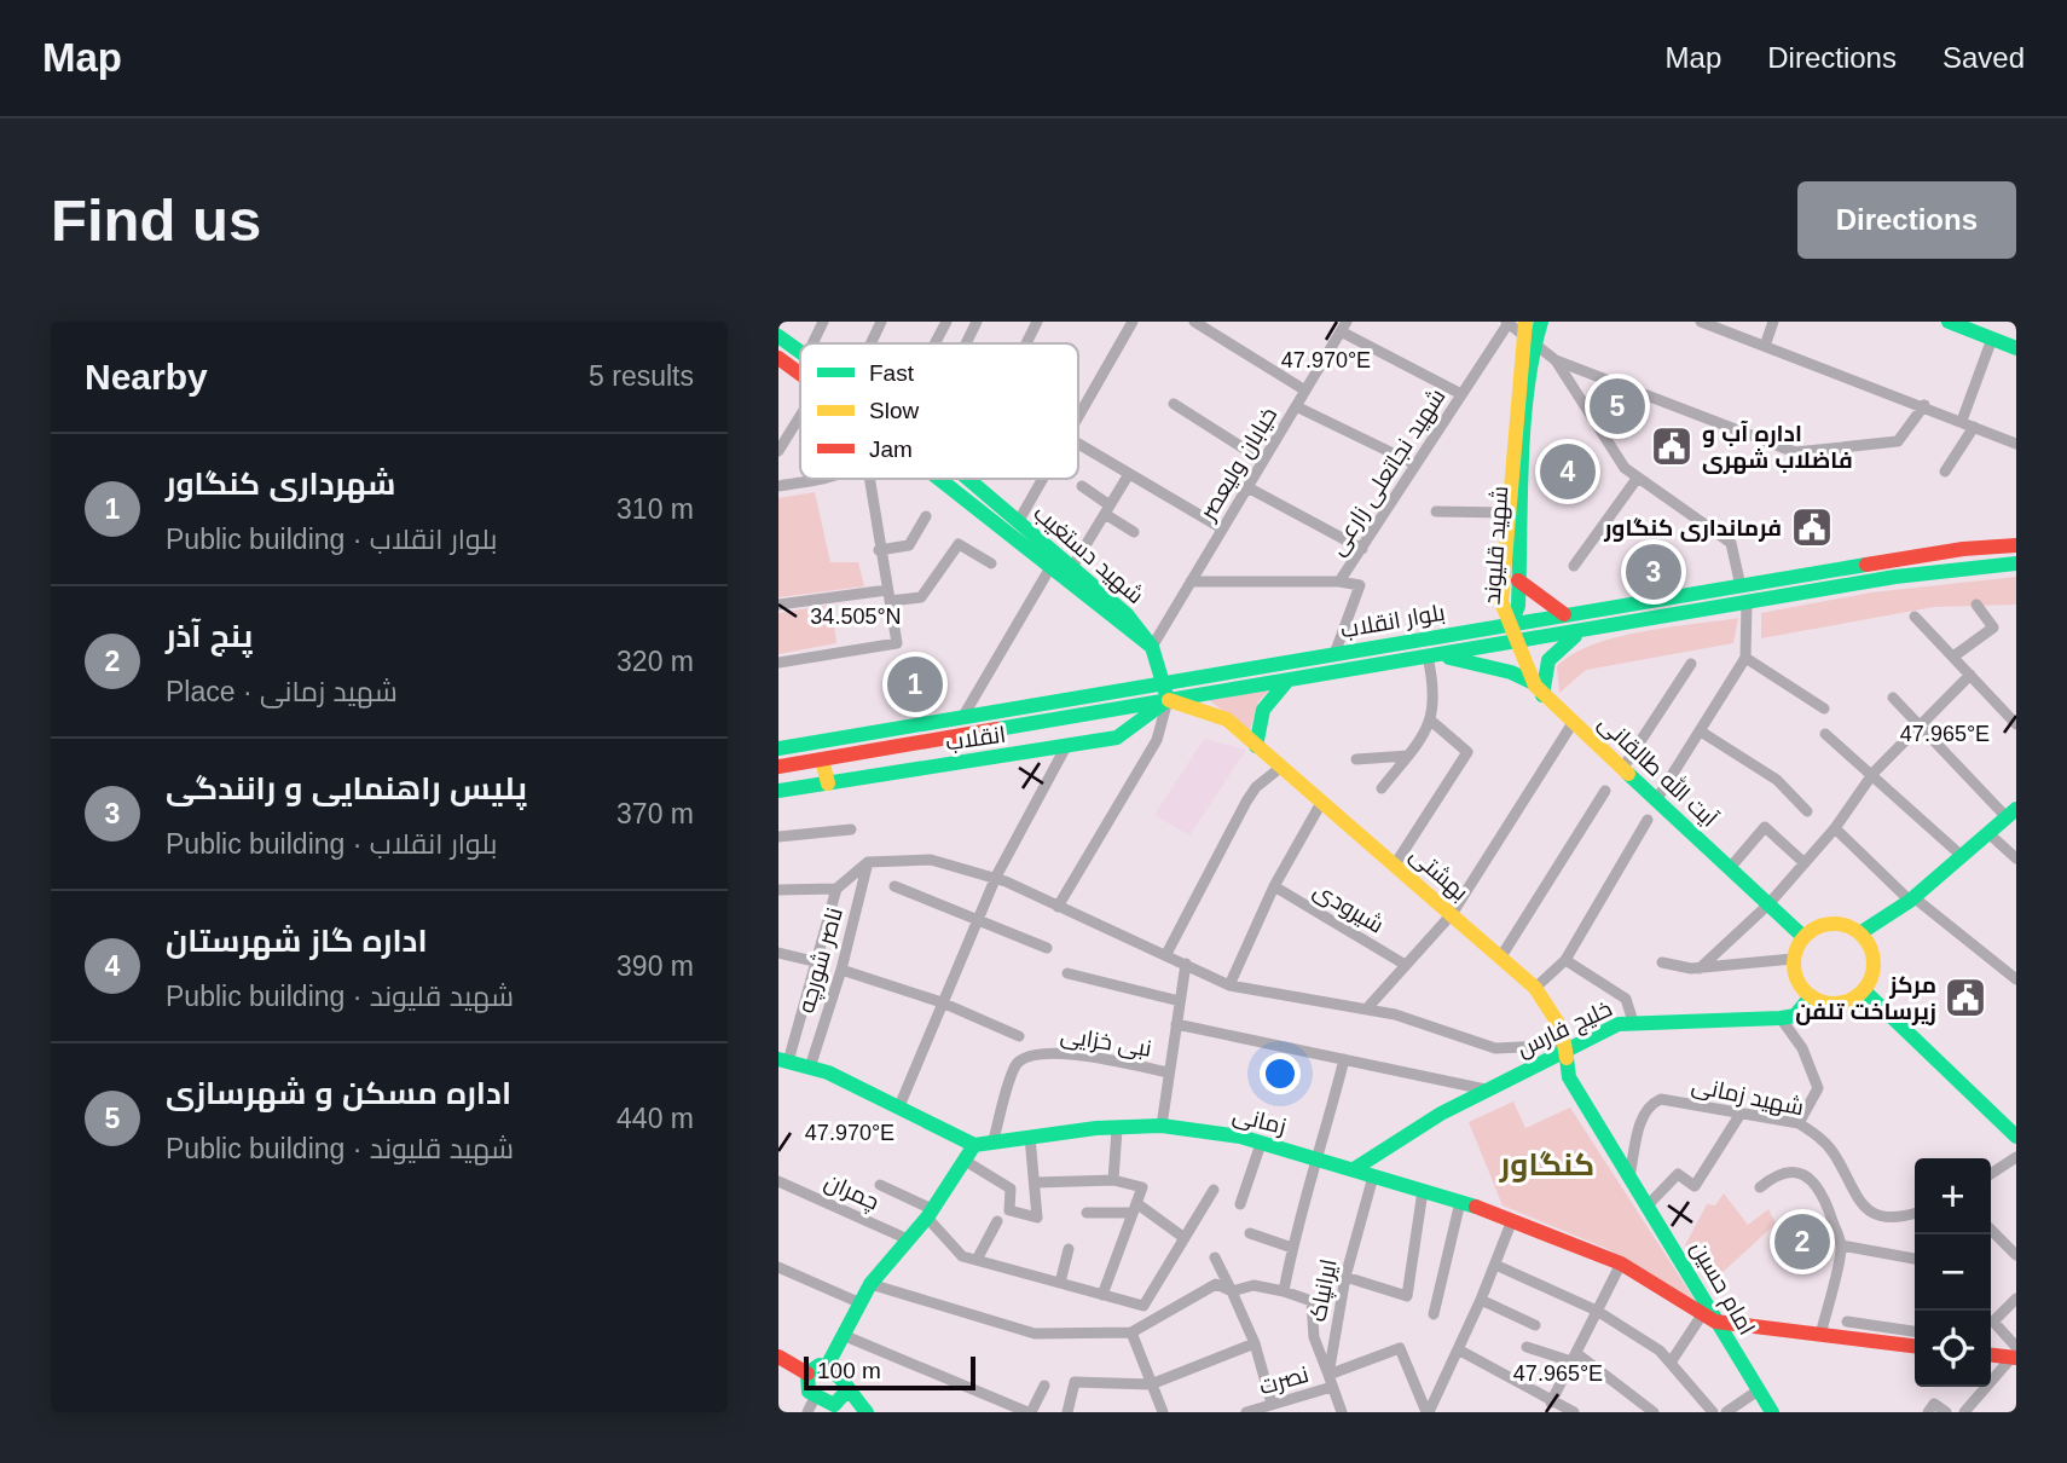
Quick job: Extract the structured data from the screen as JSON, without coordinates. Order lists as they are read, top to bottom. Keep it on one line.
{"streets":{"main road":["شهید قلیوند","شهید دستغیب","بلوار انقلاب","انقلاب","آیت الله طالقانی","بهشتی","خلیج فارس","زمانی","امام حسین"],"street":["خیابان ولیعصر","شهید نجاتعلی زارعی","شیرودی","ناصر شورچه","نبی خزایی","شهید زمانی","چمران","ایرانپاک","نصرت"]},"crossings":[["خیابان ولیعصر","شهید نجاتعلی زارعی"],["شهید قلیوند","بلوار انقلاب"],["شهید قلیوند","آیت الله طالقانی"],["بلوار انقلاب","انقلاب"],["بلوار انقلاب","آیت الله طالقانی"],["بلوار انقلاب","بهشتی"],["انقلاب","بهشتی"],["بهشتی","خلیج فارس"],["بهشتی","امام حسین"],["خلیج فارس","زمانی"],["خلیج فارس","امام حسین"],["نبی خزایی","زمانی"],["شهید زمانی","امام حسین"],["زمانی","امام حسین"],["زمانی","ایرانپاک"],["ایرانپاک","نصرت"]],"districts":["کنگاور"],"places":{"public building":["اداره آب و فاضلاب شهری","فرمانداری کنگاور","مرکز زیرساخت تلفن"]},"legend":["Fast","Slow","Jam"],"scale_bar":"100 m","page":{"header":"Map","nav":["Map","Directions","Saved"],"buttons":"Directions","title":"Find us","heading":["Nearby","5 results"],"pins":["5","4","3","1","2"],"list":[{"mark":"1","name":"شهرداری کنگاور","note":"Public building · بلوار انقلاب","value":"310 m"},{"mark":"2","name":"پنج آذر","note":"Place · شهید زمانی","value":"320 m"},{"mark":"3","name":"پلیس راهنمایی و رانندگی","note":"Public building · بلوار انقلاب","value":"370 m"},{"mark":"4","name":"اداره گاز شهرستان","note":"Public building · شهید قلیوند","value":"390 m"},{"mark":"5","name":"اداره مسکن و شهرسازی","note":"Public building · شهید قلیوند","value":"440 m"}],"map_buttons":["+","−"],"scale":"100 m"},"coordinates":["47.970°E","34.505°N","47.965°E"]}
